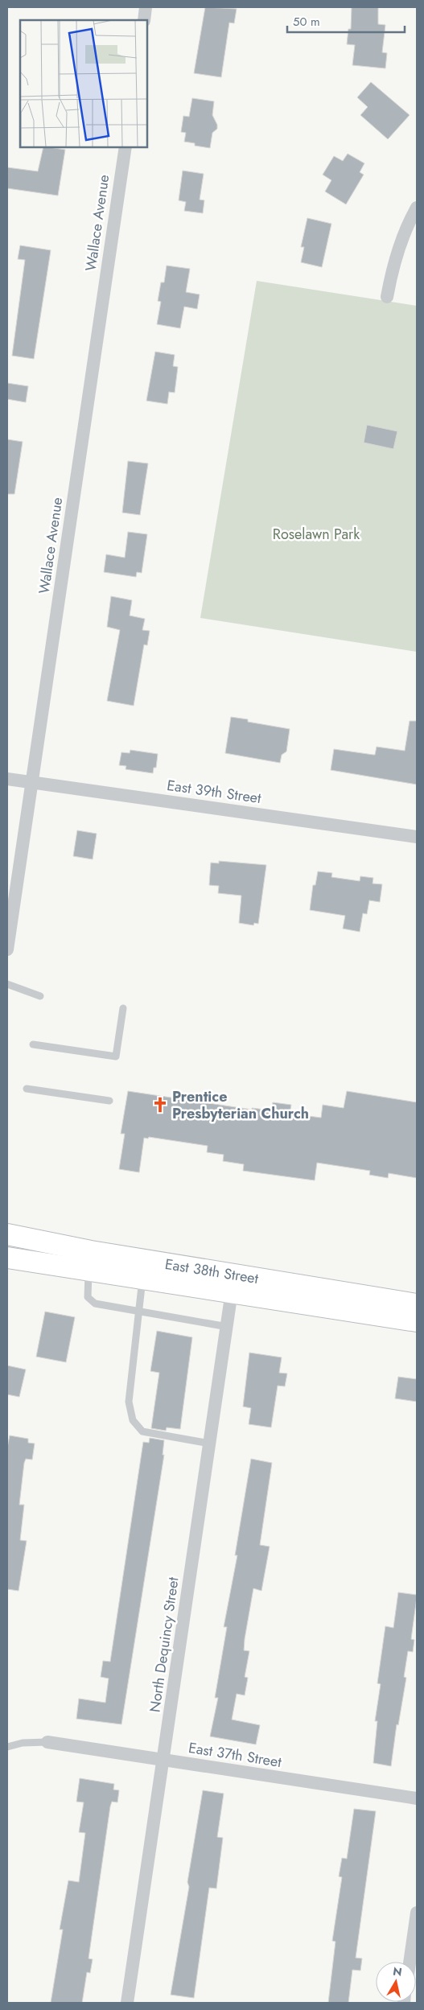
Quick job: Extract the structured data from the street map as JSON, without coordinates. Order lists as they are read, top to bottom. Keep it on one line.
{"streets":{"main road":["East 38th Street"],"street":["Wallace Avenue","East 39th Street","North Dequincy Street","East 37th Street"]},"crossings":[["Wallace Avenue","East 39th Street"],["East 38th Street","North Dequincy Street"],["North Dequincy Street","East 37th Street"]],"parks":["Roselawn Park"],"places":{"church":["Prentice Presbyterian Church"]},"scale_bar":"50 m","north":"top"}
